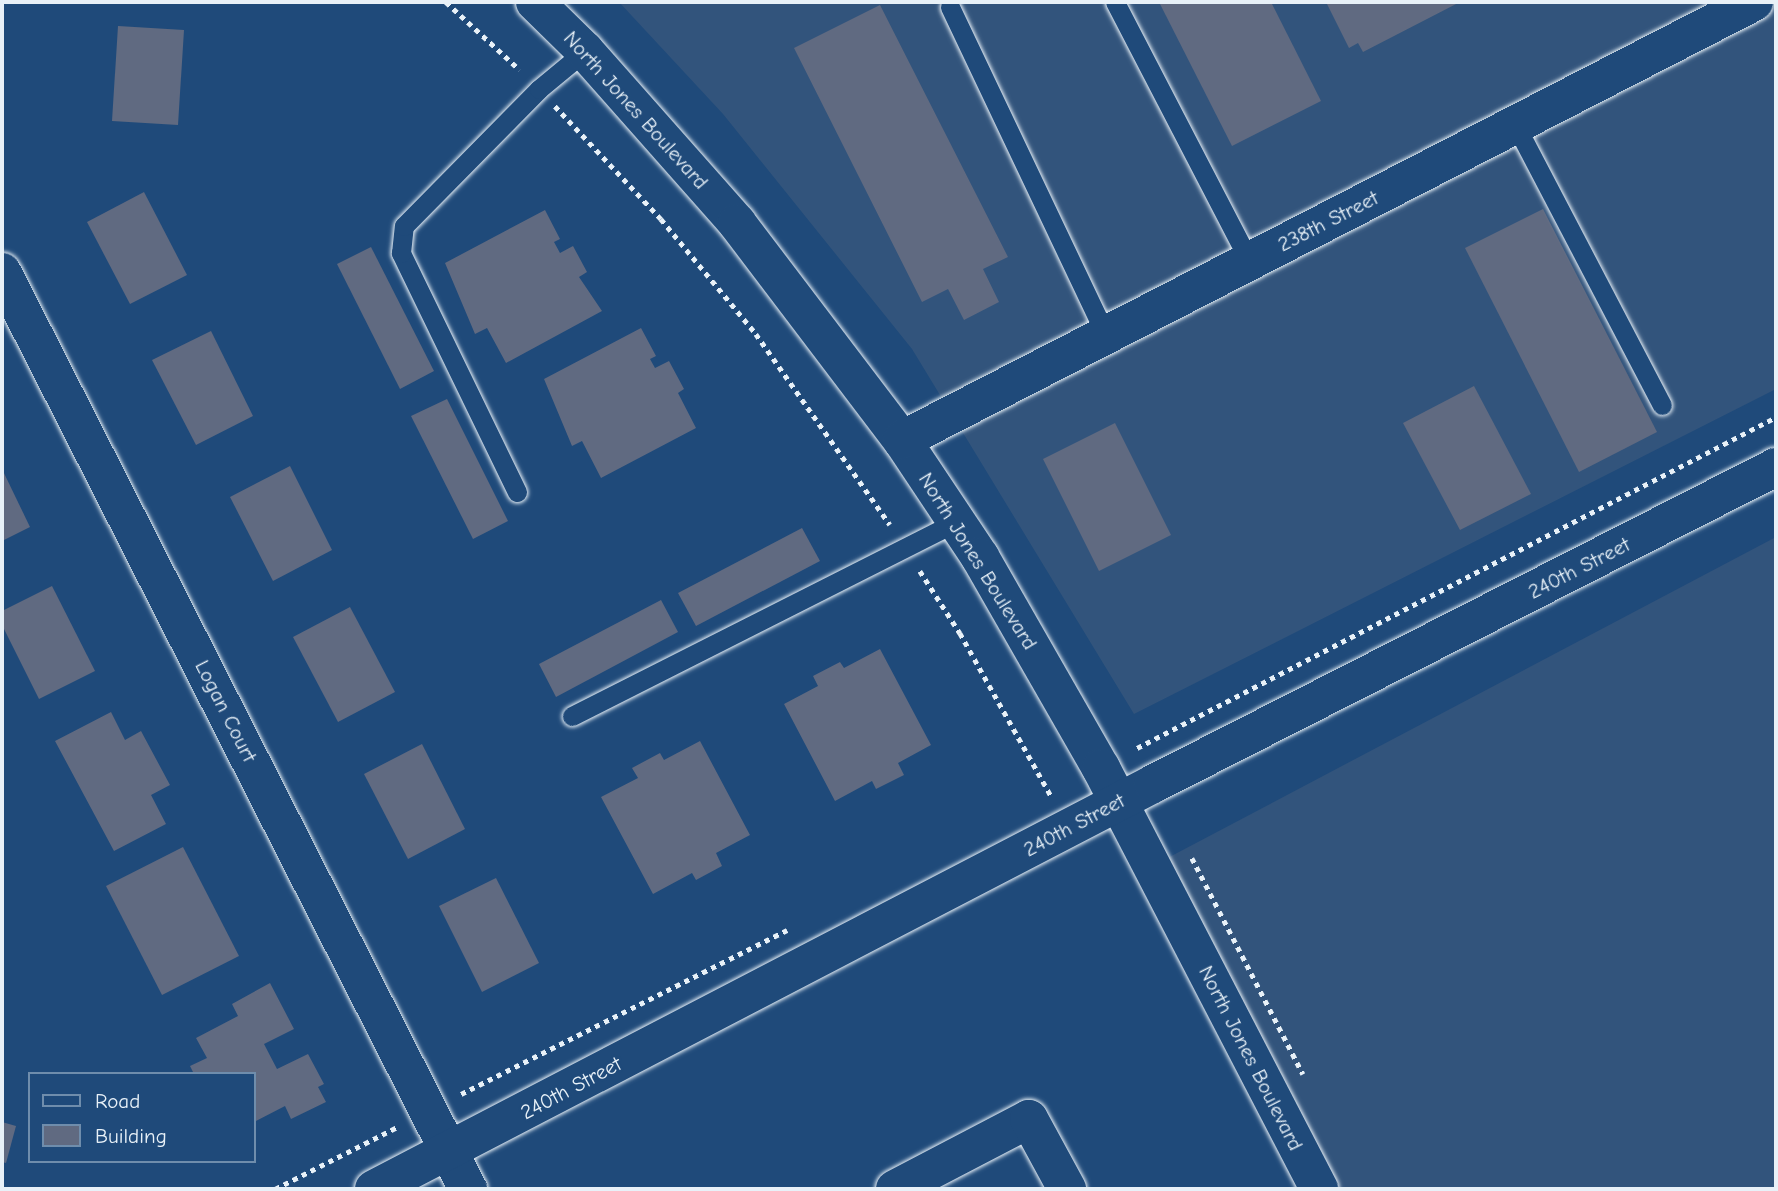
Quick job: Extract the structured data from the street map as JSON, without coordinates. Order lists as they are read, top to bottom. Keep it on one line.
{"streets":{"street":["North Jones Boulevard","238th Street","240th Street","Logan Court"]},"crossings":[["North Jones Boulevard","238th Street"],["North Jones Boulevard","240th Street"],["240th Street","Logan Court"]],"legend":["Road","Building"]}
